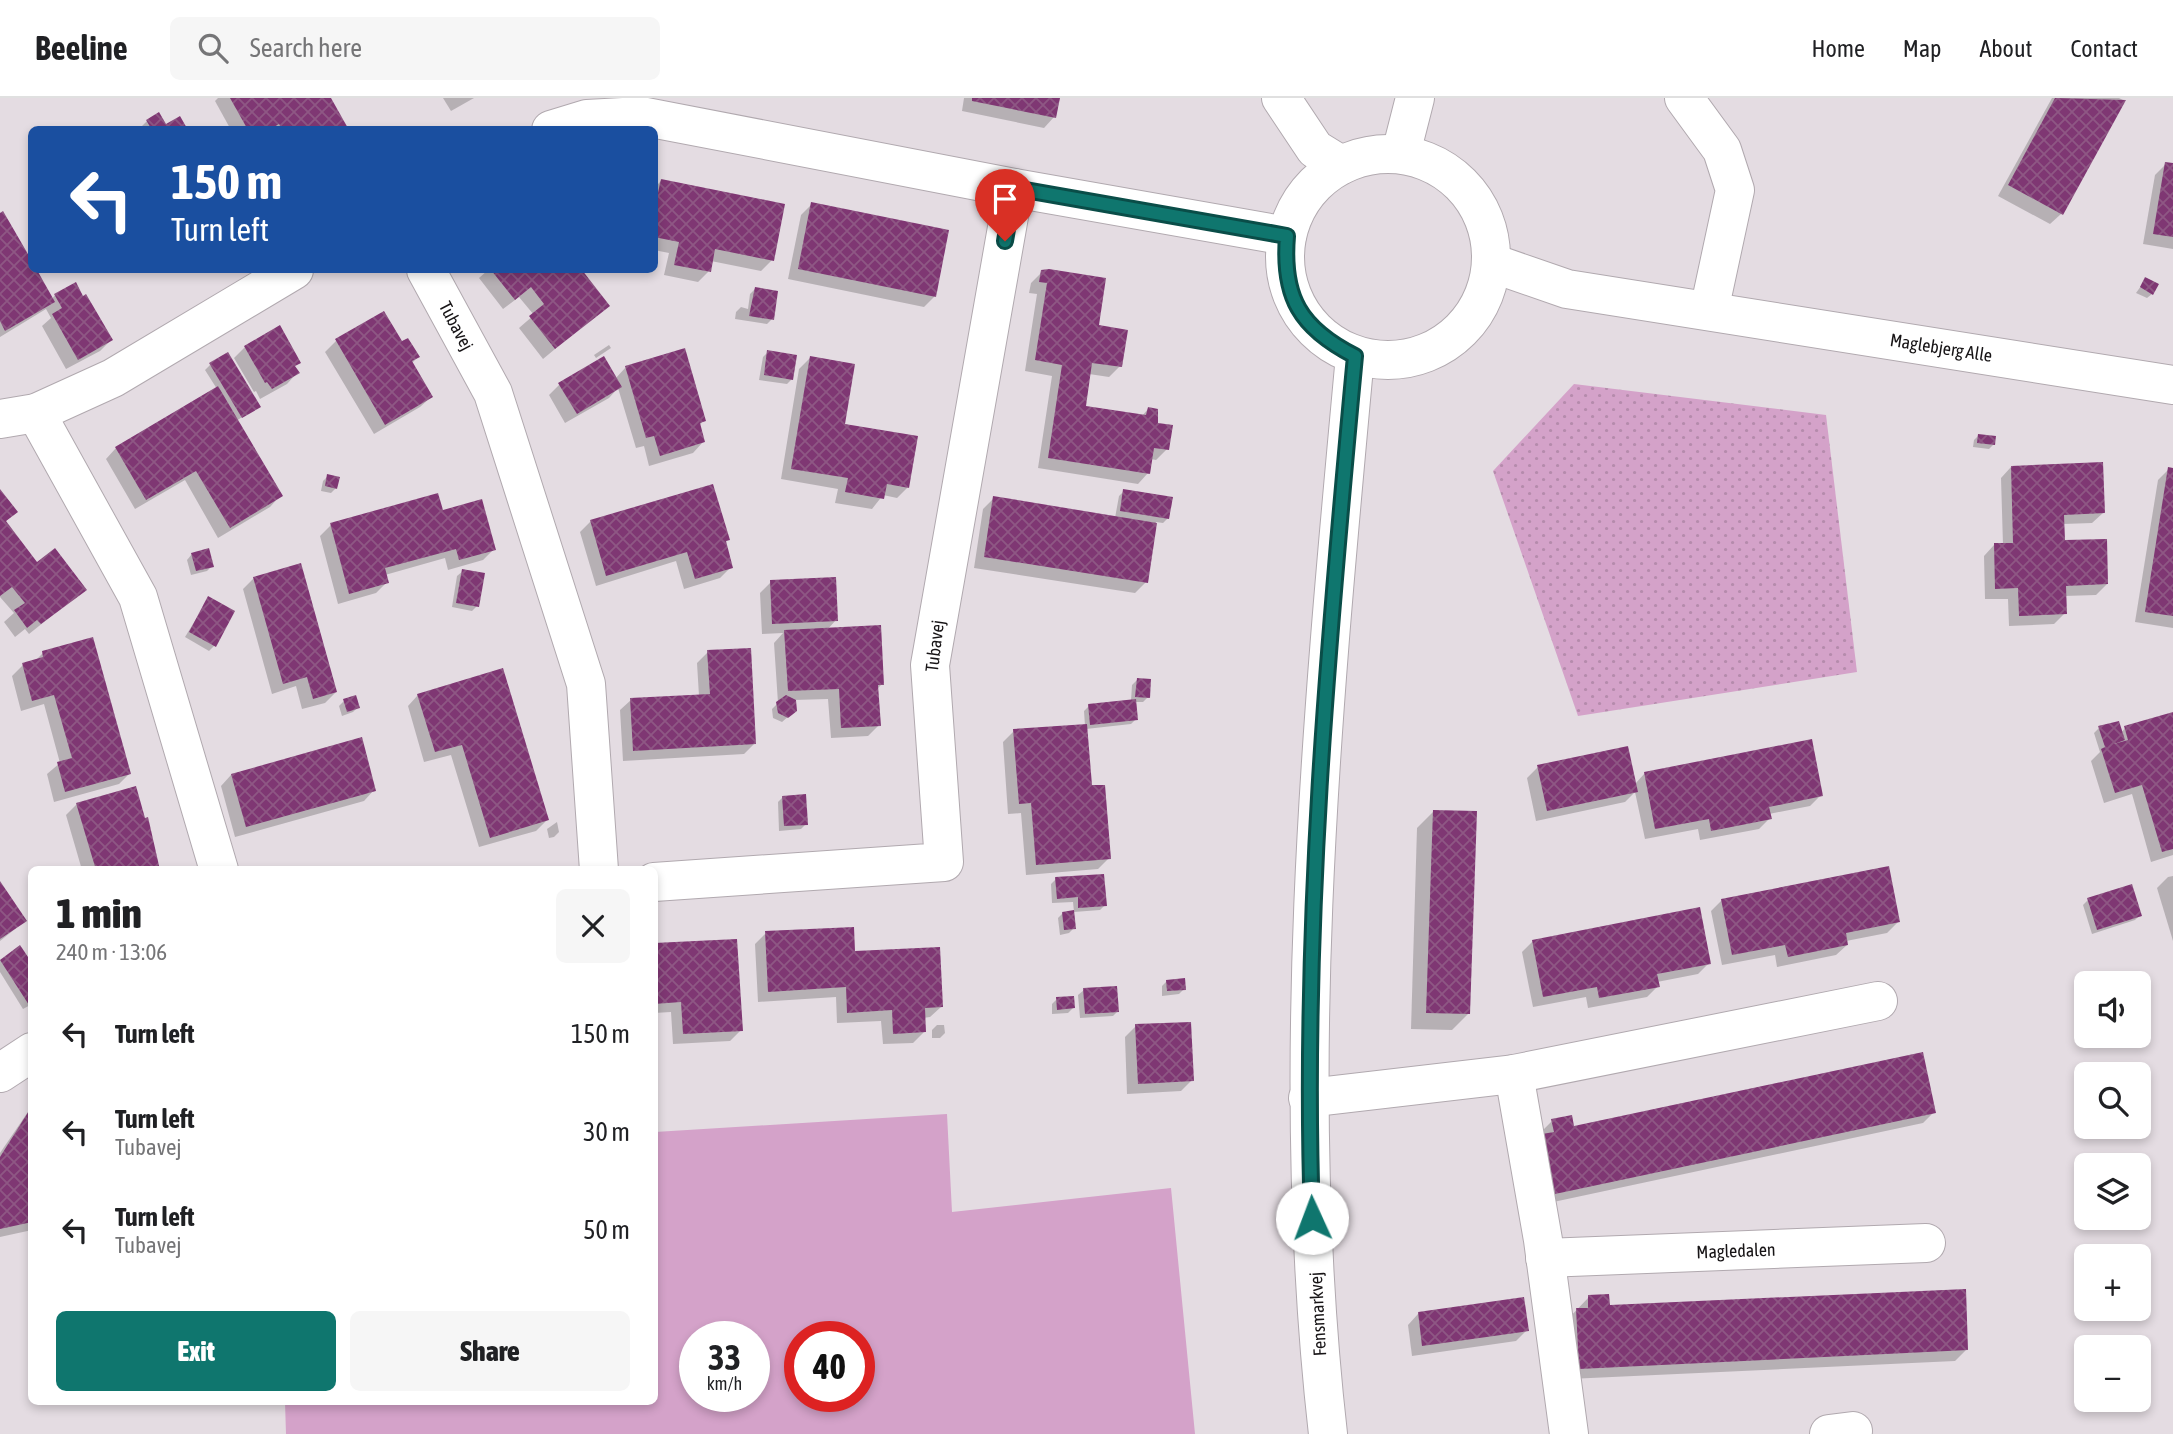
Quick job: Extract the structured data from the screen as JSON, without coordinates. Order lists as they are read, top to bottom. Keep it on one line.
{"streets":{"street":["Tubavej","Maglebjerg Alle","Magledalen","Fensmarkvej"]},"crossings":[["Maglebjerg Alle","Fensmarkvej"]],"page":{"header":"Beeline","search":"Search here","nav":["Home","Map","About","Contact"],"turn":["150 m","Turn left"],"heading":["1 min","240 m · 13:06"],"map_buttons":["+","−"],"list":[{"name":"Turn left","value":"150 m"},{"name":"Turn left","note":"Tubavej","value":"30 m"},{"name":"Turn left","note":"Tubavej","value":"50 m"}],"buttons":["Exit","Share"],"speed":"33 km/h","limit":"40"}}
